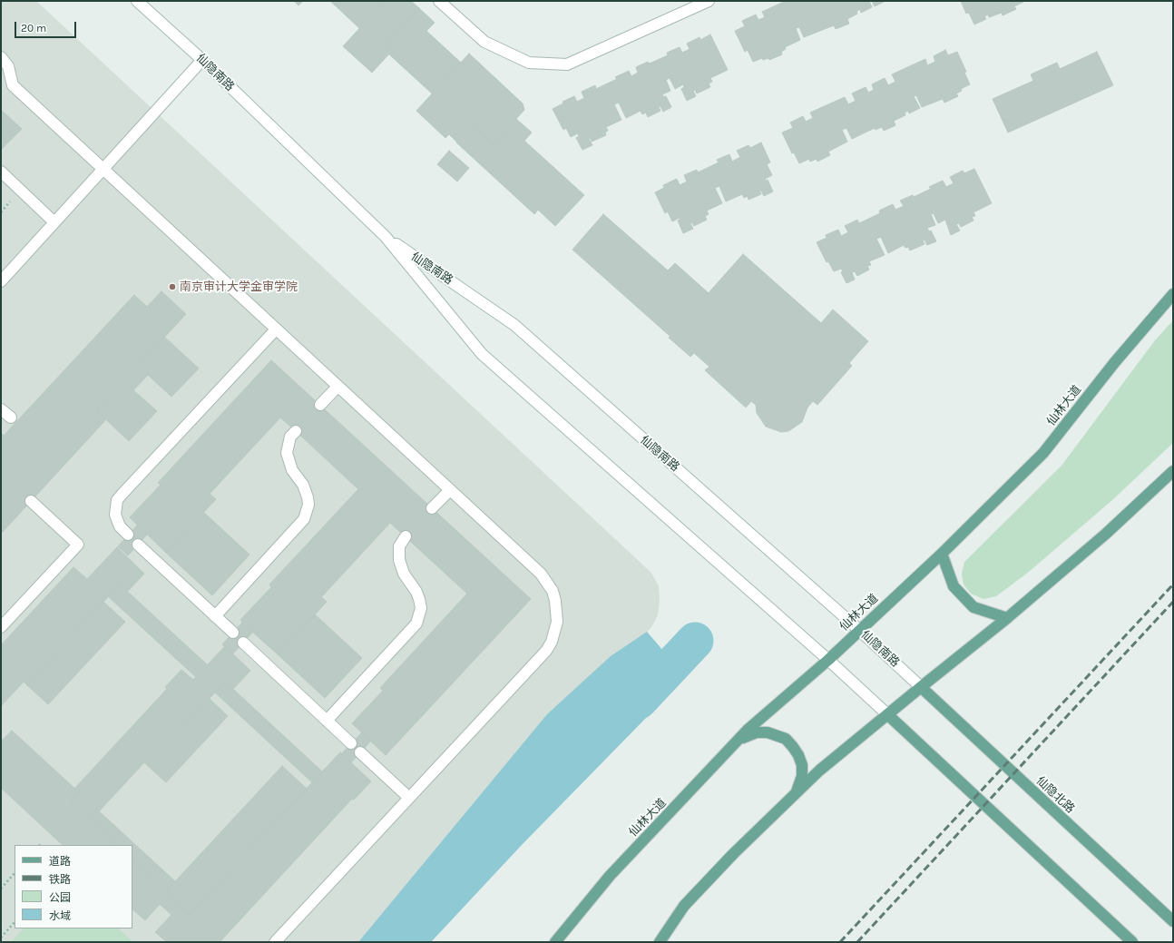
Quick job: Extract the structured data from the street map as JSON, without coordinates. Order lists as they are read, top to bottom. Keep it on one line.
{"streets":{"main road":["仙林大道","仙隐北路"],"street":["仙隐南路"]},"crossings":[["仙隐南路","仙林大道"],["仙隐南路","仙隐北路"]],"places":["南京审计大学金审学院"],"legend":["道路","铁路","公园","水域"],"scale_bar":"20 m"}
